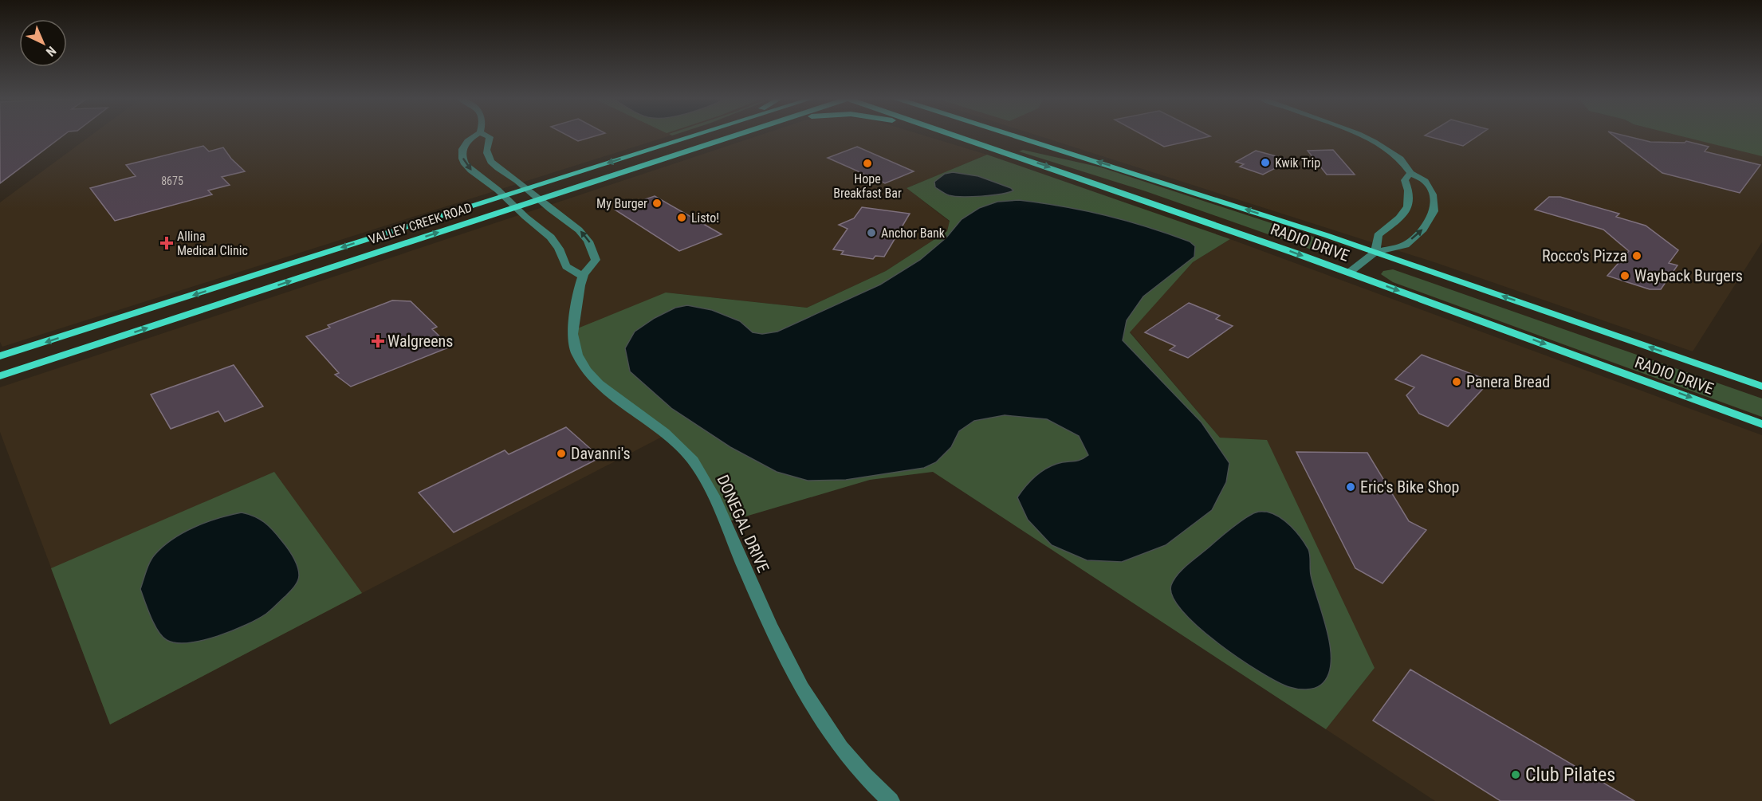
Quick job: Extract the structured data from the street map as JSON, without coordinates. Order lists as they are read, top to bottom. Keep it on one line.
{"streets":{"main road":["VALLEY CREEK ROAD","RADIO DRIVE"],"street":["DONEGAL DRIVE"]},"crossings":[["VALLEY CREEK ROAD","DONEGAL DRIVE"]],"places":{"other":["Kwik Trip","Hope Breakfast Bar","My Burger","Listo!","Anchor Bank","Rocco's Pizza","Wayback Burgers","Panera Bread","Davanni's","Eric's Bike Shop","Club Pilates"],"health":["Allina Medical Clinic","Walgreens"]},"house_numbers":["8675"],"north":"bottom right"}
